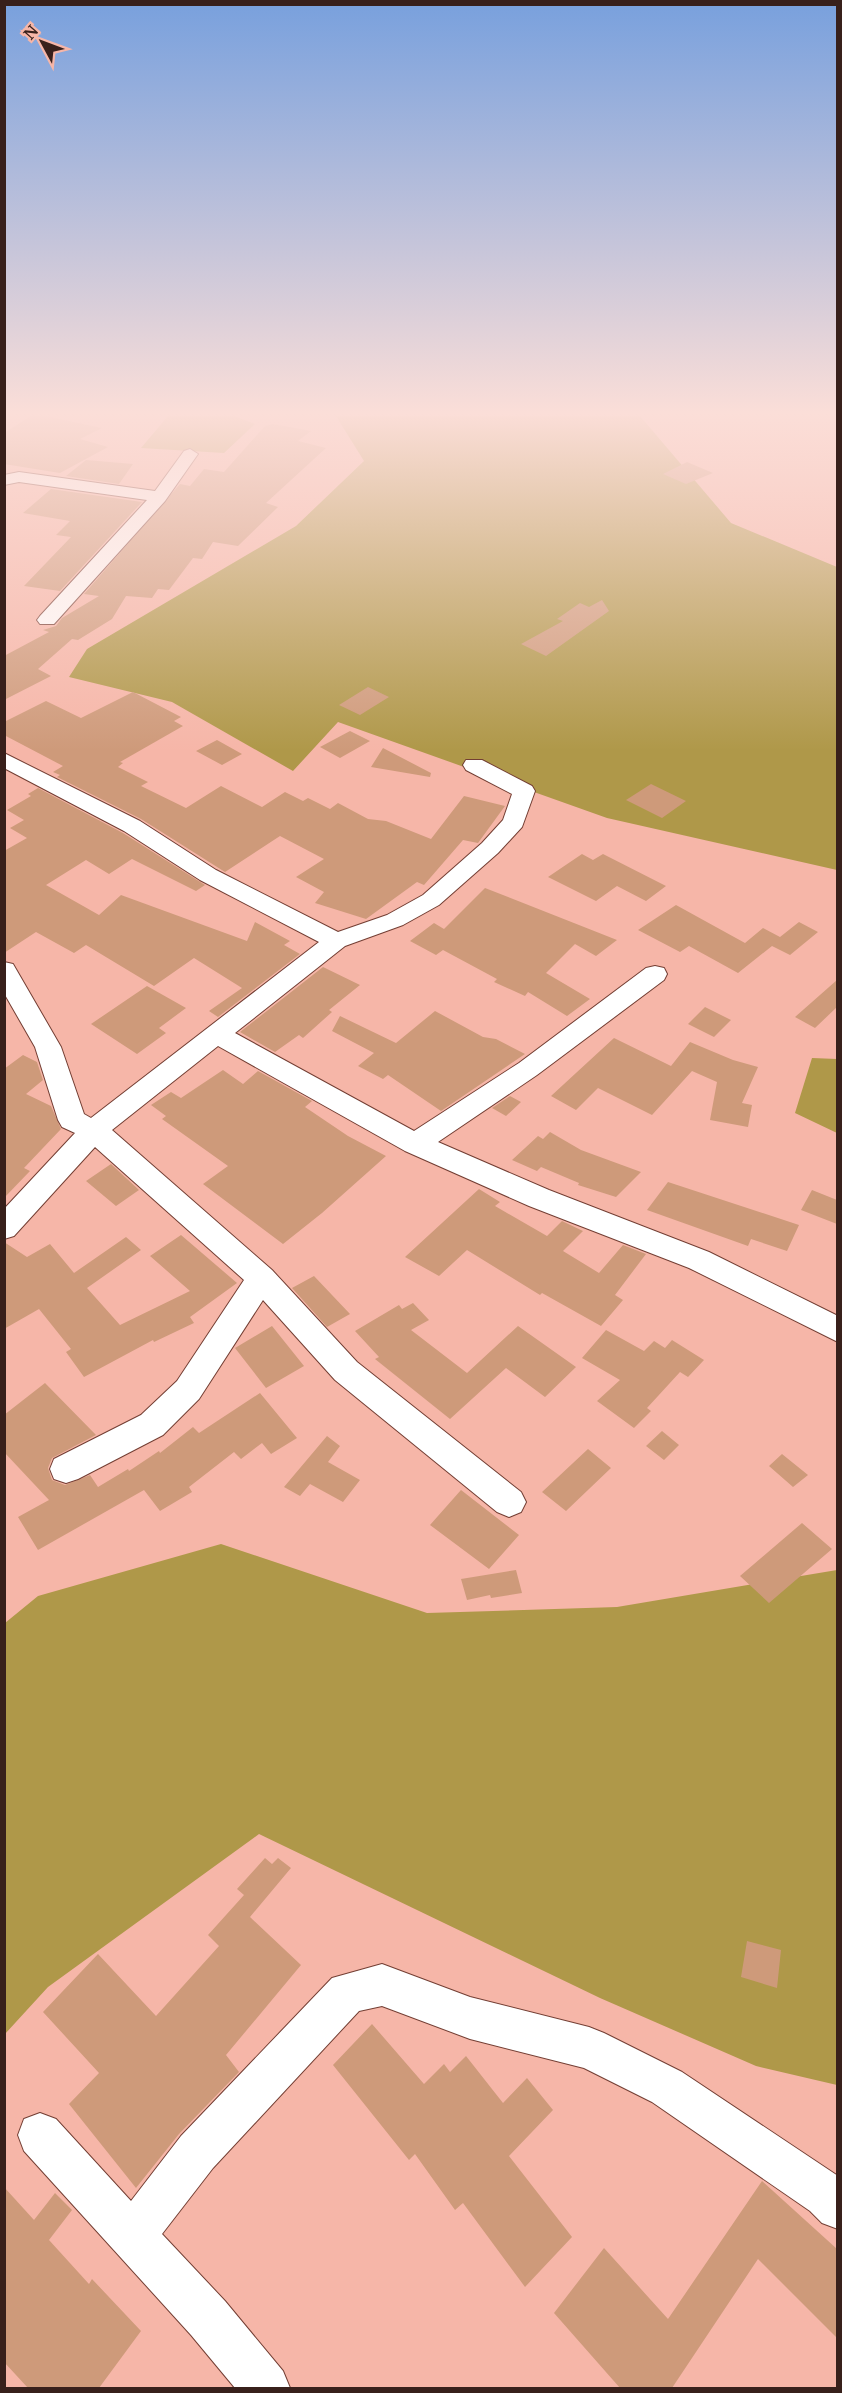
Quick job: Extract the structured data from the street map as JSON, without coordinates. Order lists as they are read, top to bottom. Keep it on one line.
{"north":"top left"}
